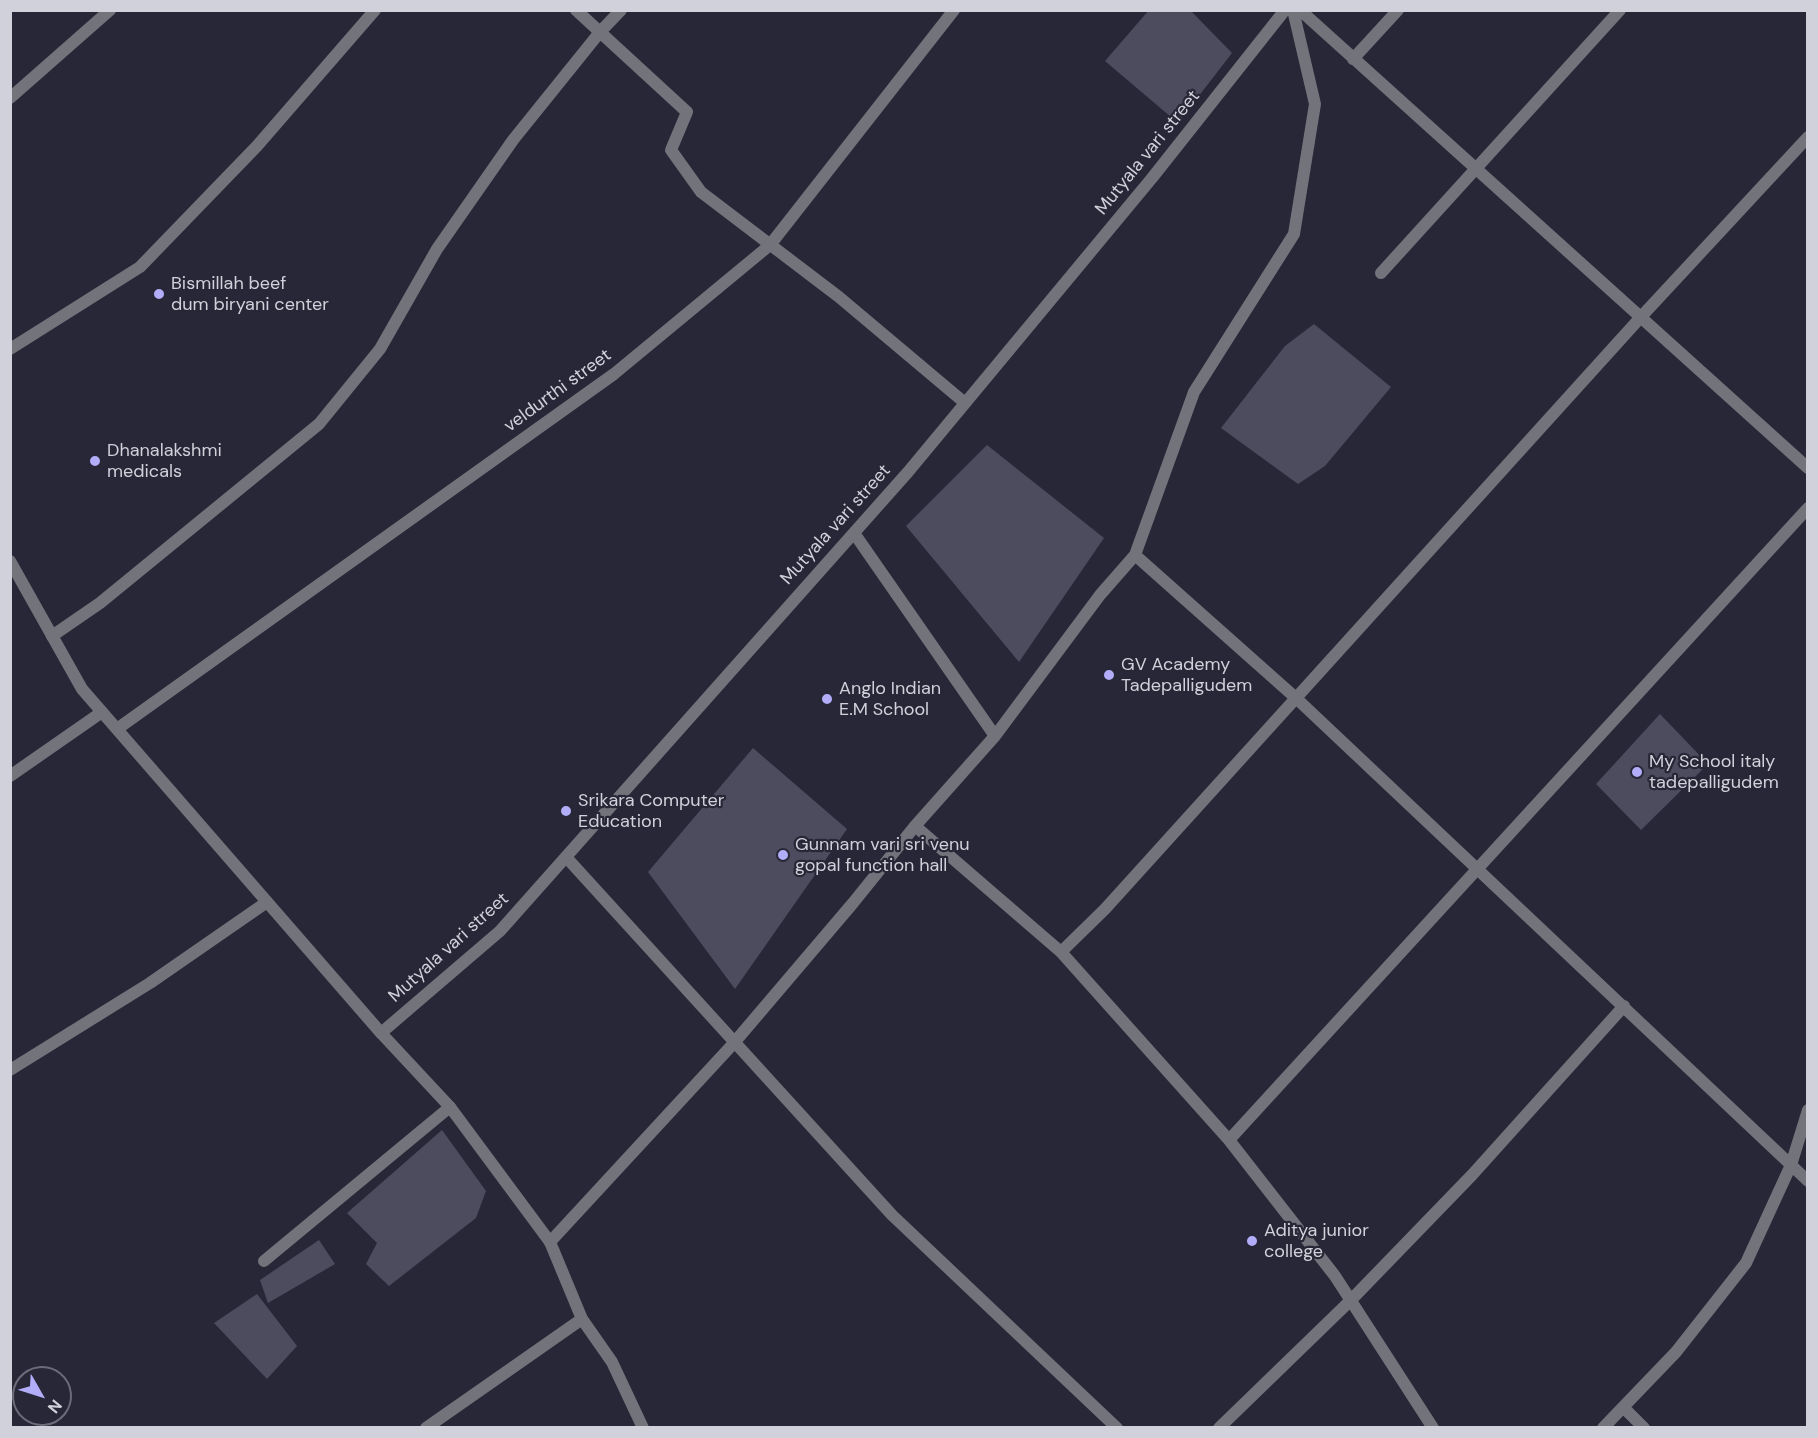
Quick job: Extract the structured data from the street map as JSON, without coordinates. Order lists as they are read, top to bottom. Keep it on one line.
{"streets":{"street":["Mutyala vari street","veldurthi street"]},"places":["Bismillah beef dum biryani center","Dhanalakshmi medicals","GV Academy Tadepalligudem","Anglo Indian E.M School","My School italy tadepalligudem","Srikara Computer Education","Gunnam vari sri venu gopal function hall","Aditya junior college"],"north":"bottom right"}
